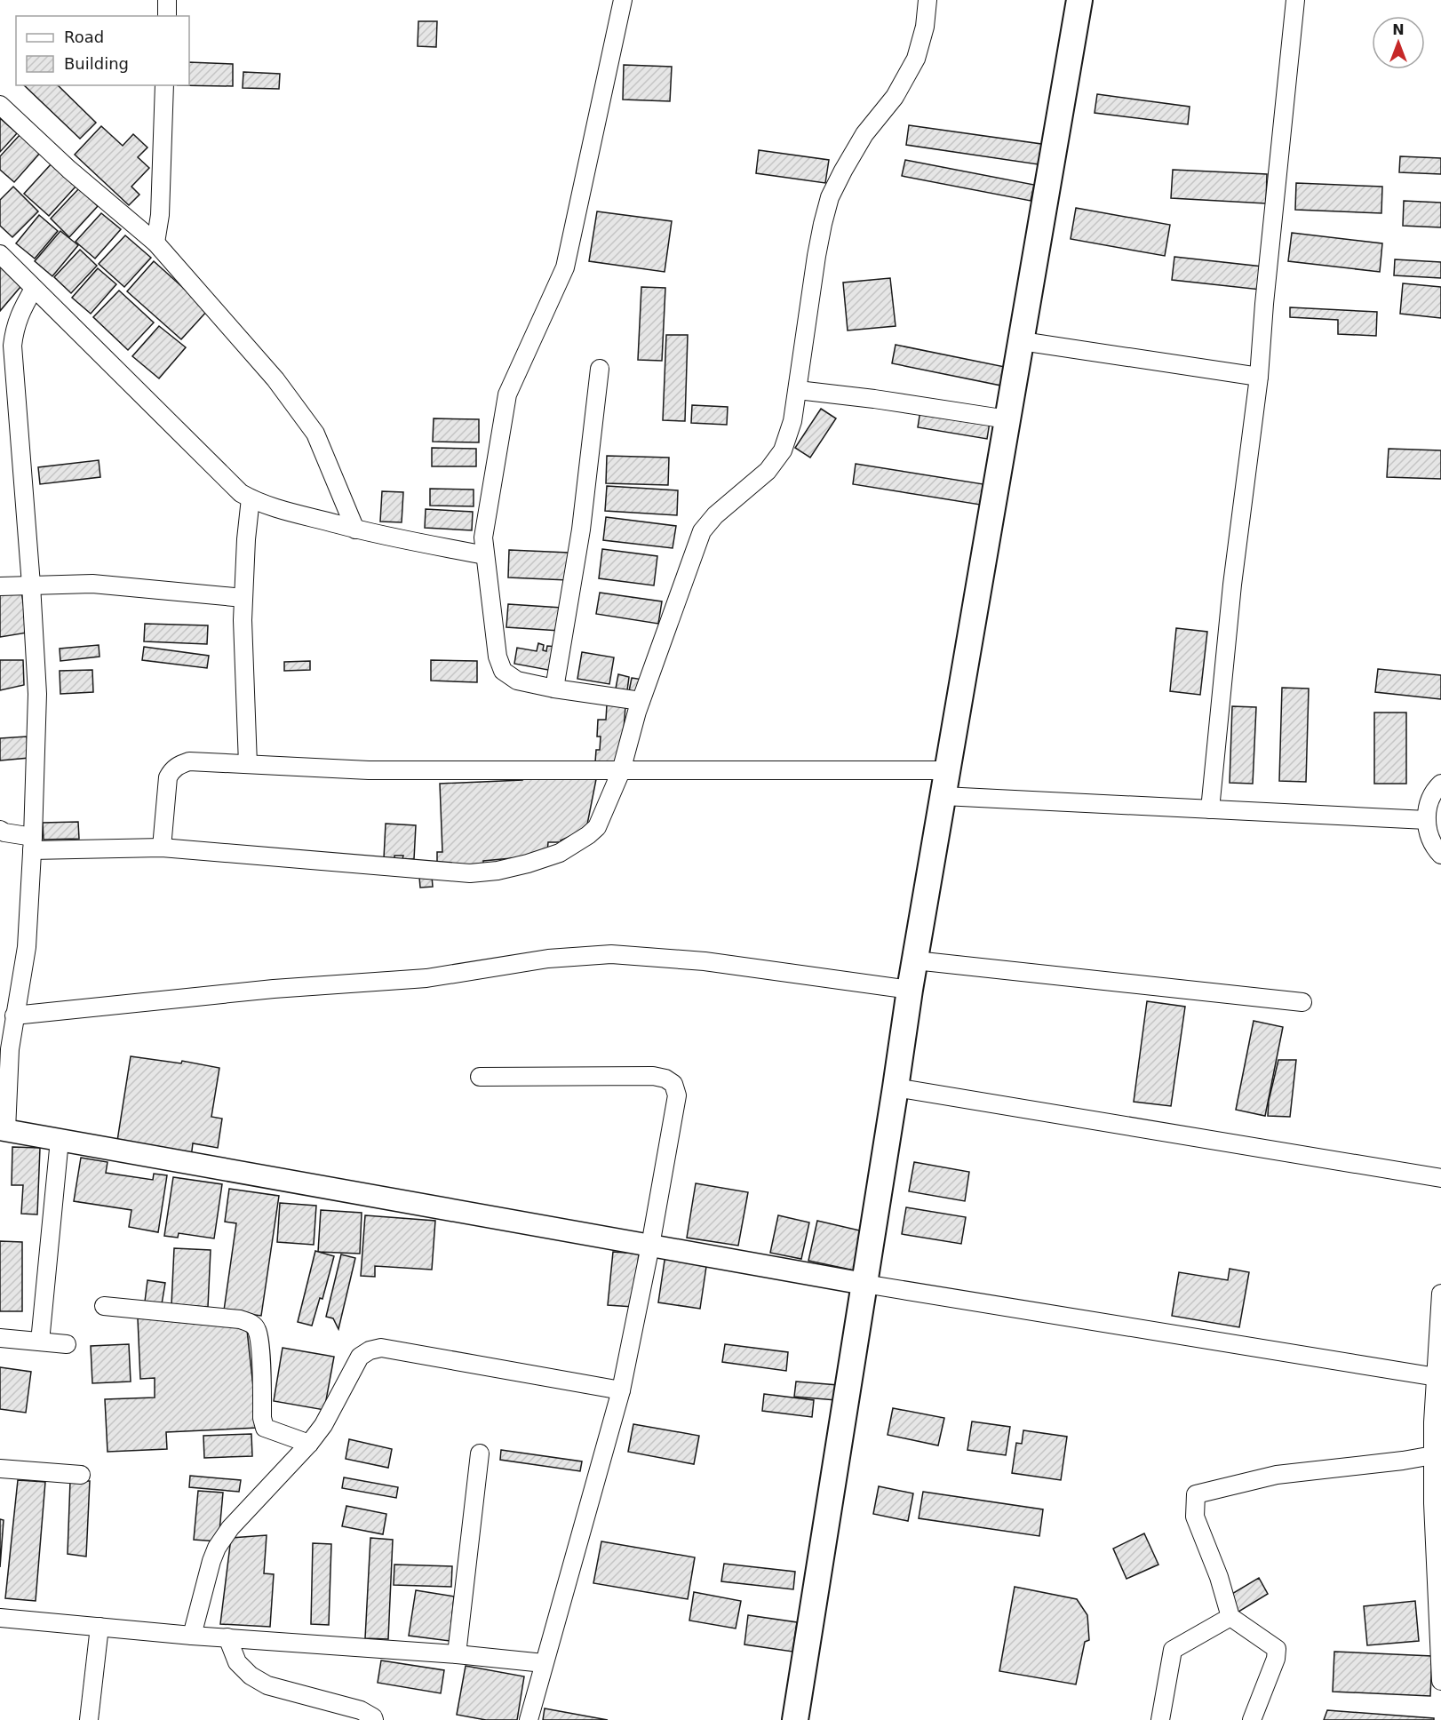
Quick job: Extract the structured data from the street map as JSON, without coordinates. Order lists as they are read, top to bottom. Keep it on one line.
{"legend":["Road","Building"],"north":"top"}
